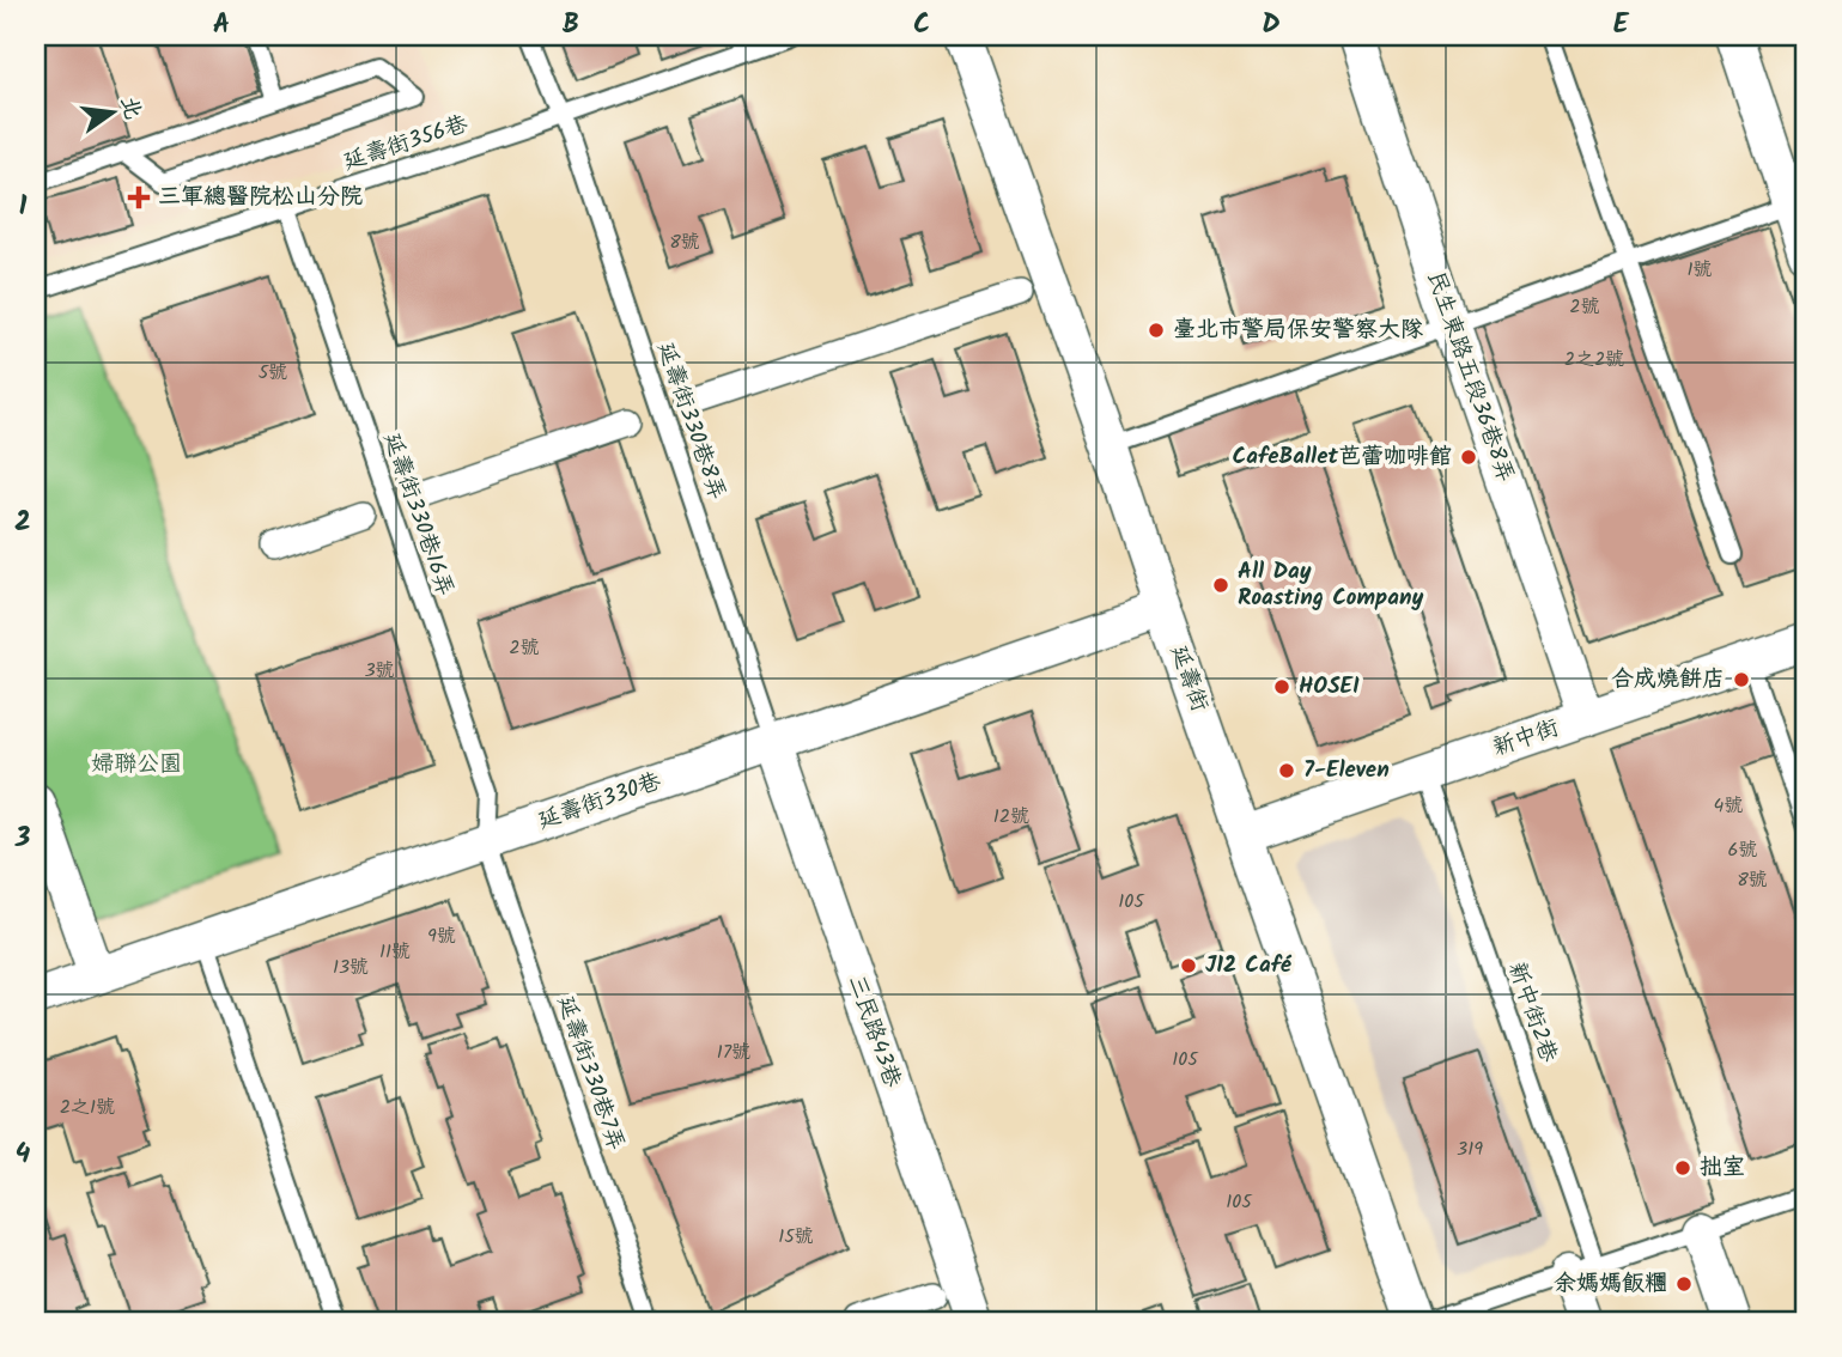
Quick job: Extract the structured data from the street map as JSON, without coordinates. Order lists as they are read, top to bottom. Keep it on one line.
{"streets":{"street":["民生東路五段36巷8弄","延壽街","新中街","延壽街330巷","三民路43巷"],"lane":["延壽街356巷","延壽街330巷8弄","延壽街330巷16弄","新中街2巷","延壽街330巷7弄"]},"crossings":[["延壽街356巷","延壽街330巷8弄"],["延壽街356巷","延壽街330巷16弄"],["民生東路五段36巷8弄","新中街"],["延壽街330巷8弄","延壽街330巷"],["延壽街330巷8弄","三民路43巷"],["延壽街330巷16弄","延壽街330巷"],["延壽街330巷16弄","延壽街330巷7弄"],["延壽街","新中街"],["延壽街","延壽街330巷"],["新中街","新中街2巷"],["延壽街330巷","三民路43巷"],["延壽街330巷","延壽街330巷7弄"]],"parks":["婦聯公園"],"places":{"health":["三軍總醫院松山分院"],"other":["臺北市警局保安警察大隊","CafeBallet芭蕾咖啡館","All Day Roasting Company","合成燒餅店","HOSEI","7-Eleven","J12 Café","拙室","余媽媽飯糰"]},"house_numbers":["8號","1號","2號","2之2號","5號","2號","3號","4號","12號","6號","8號","105","9號","11號","13號","17號","105","2之1號","319","105","15號"],"north":"right","grid":{"columns":["A","B","C","D","E"],"rows":["1","2","3","4"]}}
